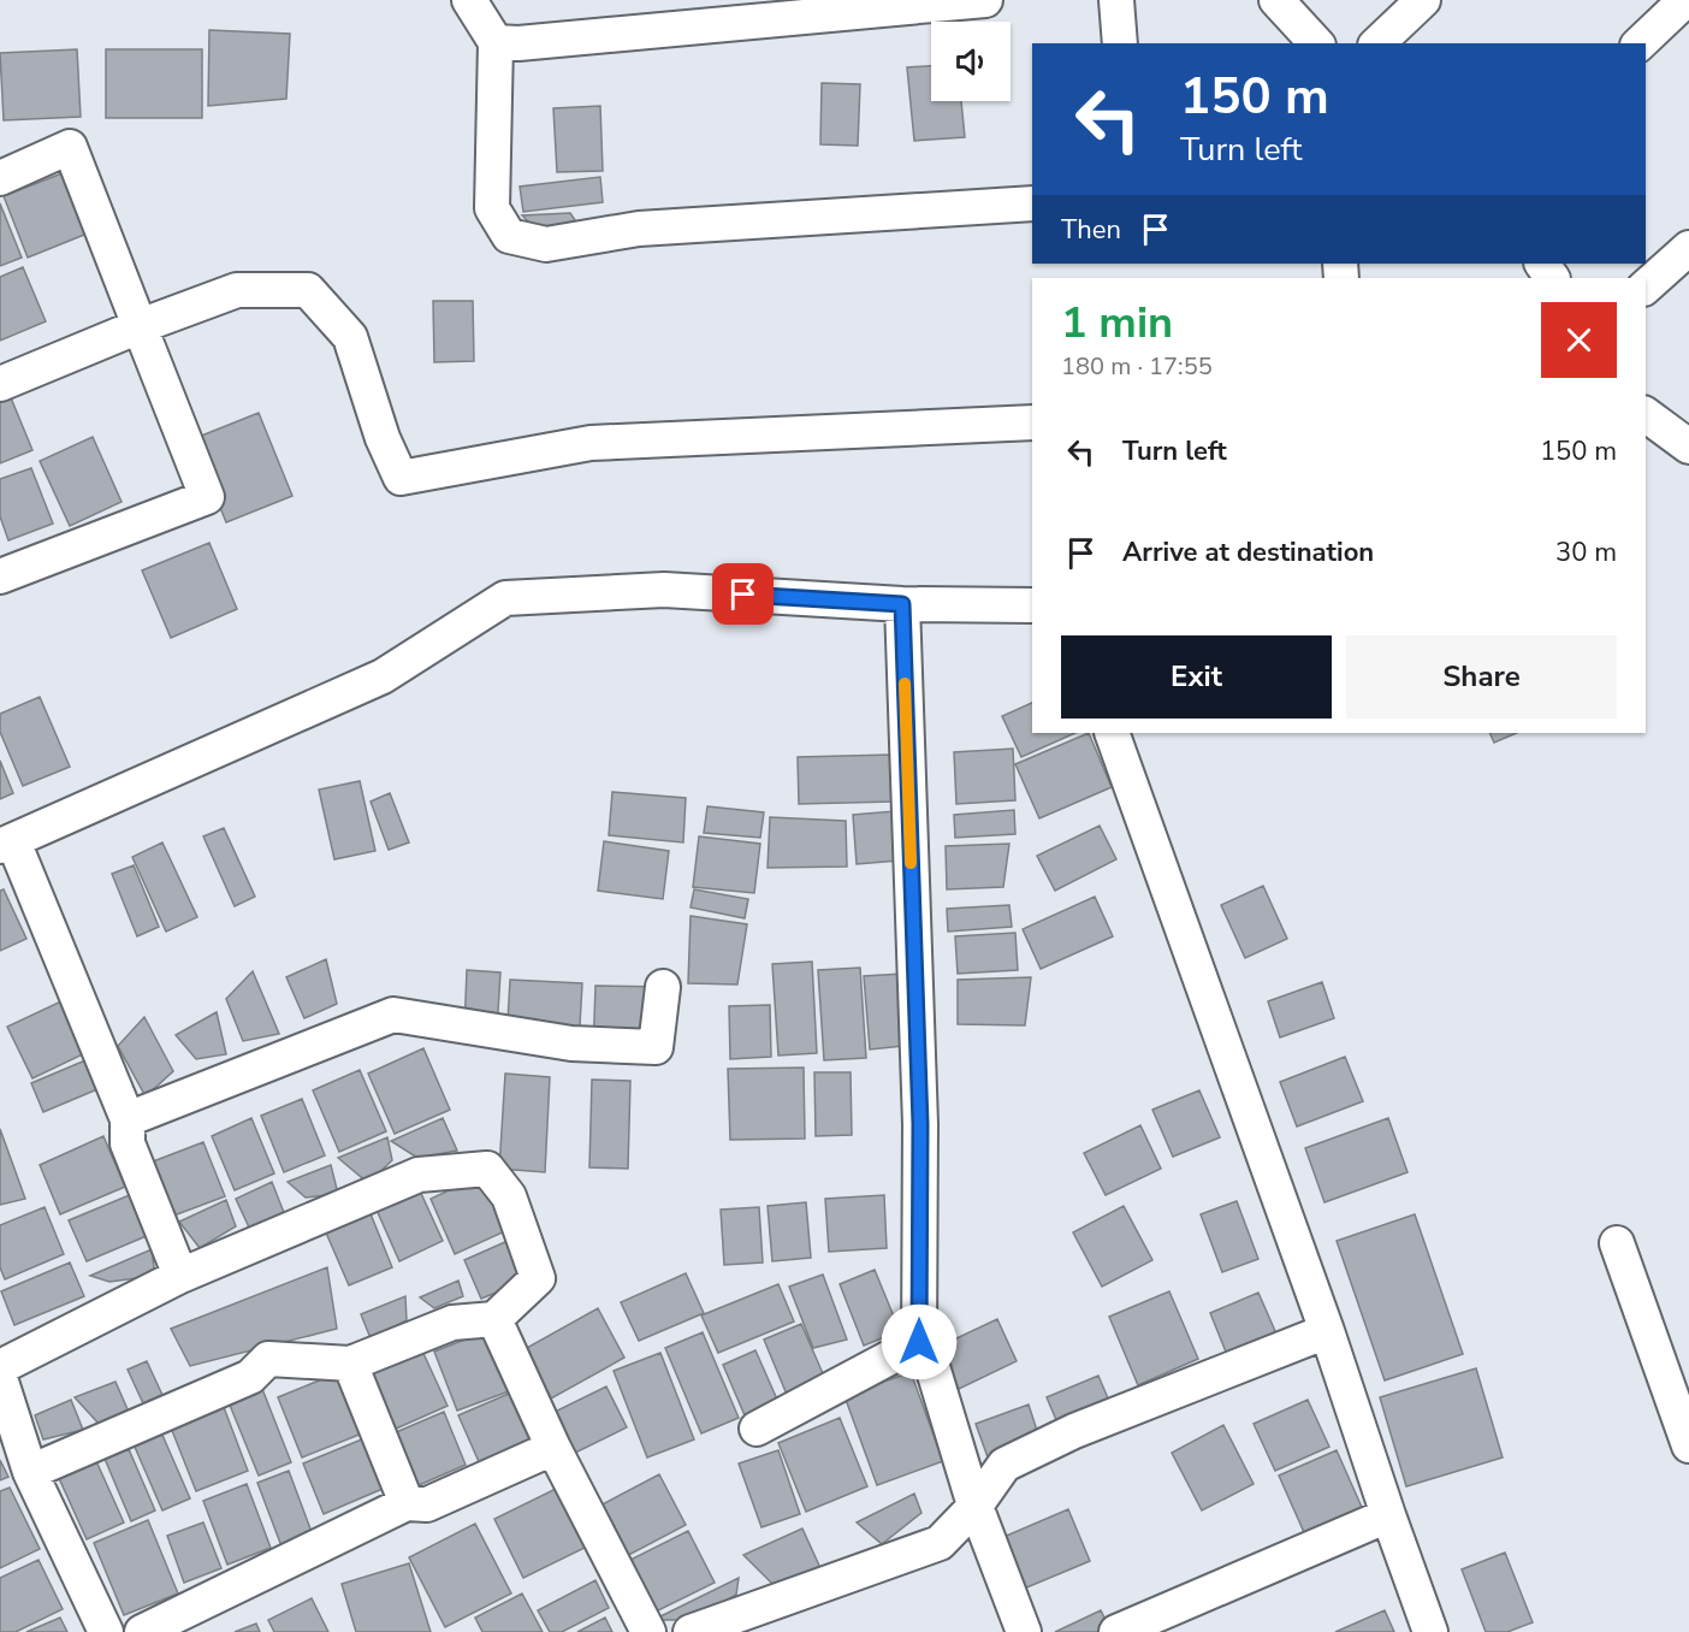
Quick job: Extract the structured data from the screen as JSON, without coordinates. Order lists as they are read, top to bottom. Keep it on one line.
{"page":{"turn":["150 m","Turn left"],"then":"Then","heading":["1 min","180 m · 17:55"],"list":[{"name":"Turn left","value":"150 m"},{"name":"Arrive at destination","value":"30 m"}],"buttons":["Exit","Share"]}}
